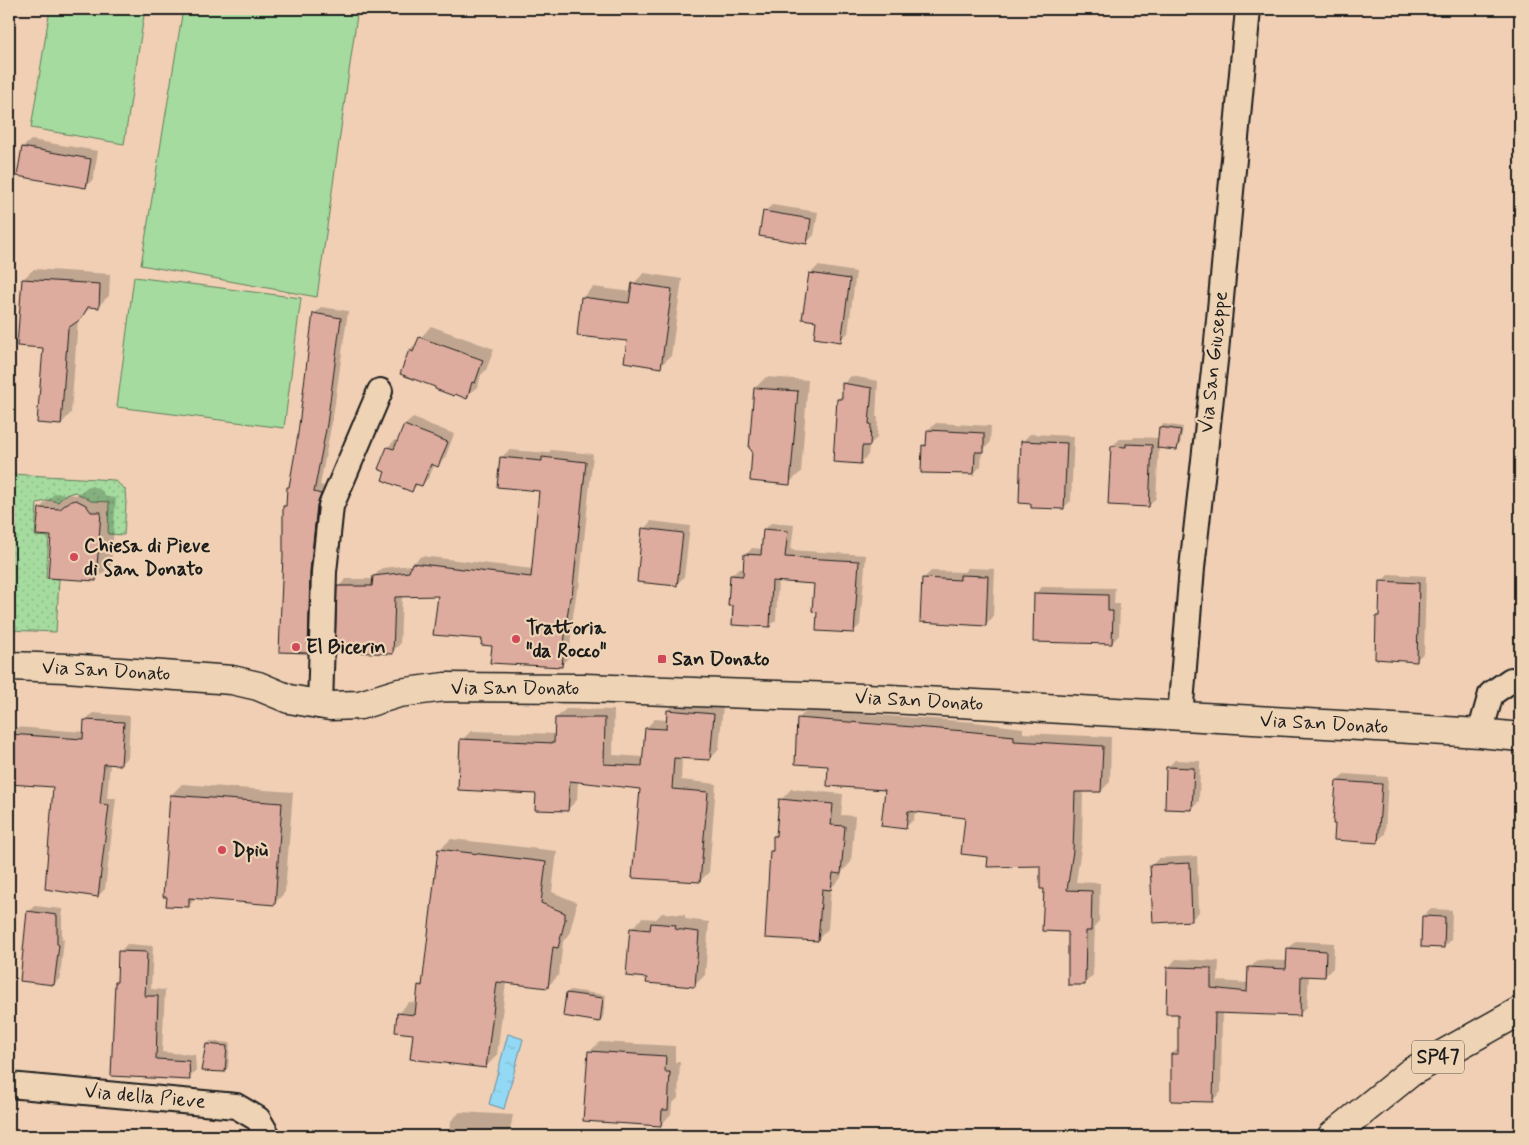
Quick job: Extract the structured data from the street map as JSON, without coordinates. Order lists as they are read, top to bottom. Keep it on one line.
{"streets":{"street":["Via San Giuseppe","Via San Donato","SP47","Via della Pieve"]},"crossings":[["Via San Giuseppe","Via San Donato"]],"places":{"other":["Chiesa di Pieve di San Donato","Trattoria \"da Rocco\"","El Bicerin","Dpiù"],"transit":["San Donato"]}}
